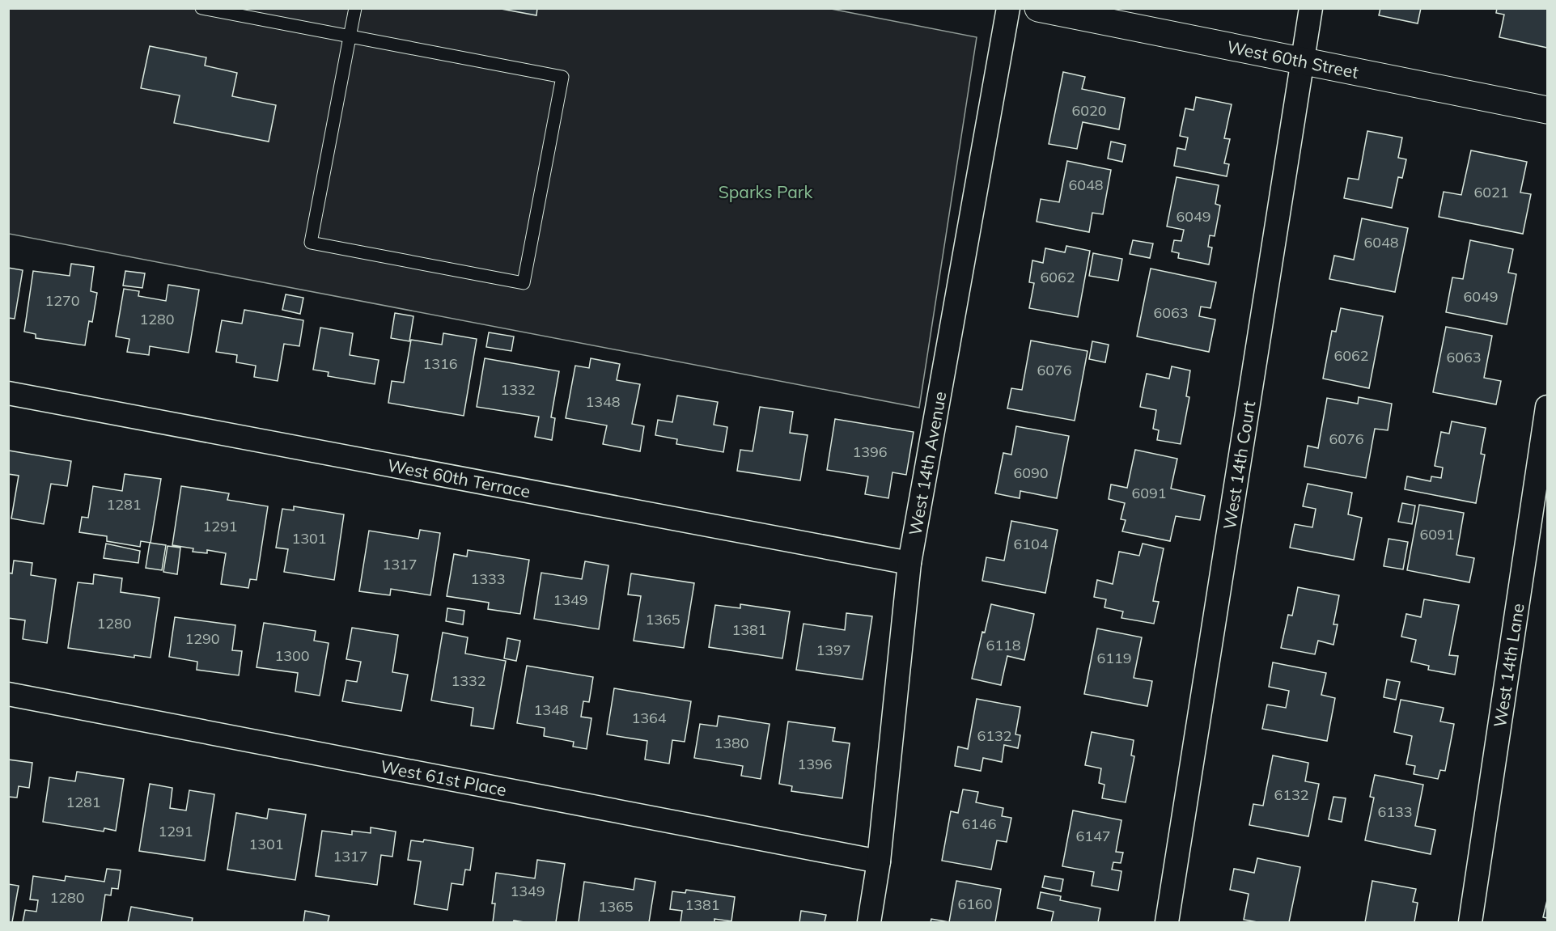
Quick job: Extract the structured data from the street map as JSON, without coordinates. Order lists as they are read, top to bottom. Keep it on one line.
{"streets":{"street":["West 60th Street","West 14th Avenue","West 14th Court","West 60th Terrace","West 14th Lane","West 61st Place"]},"crossings":[["West 60th Street","West 14th Court"],["West 14th Avenue","West 60th Terrace"],["West 14th Avenue","West 61st Place"]],"parks":["Sparks Park"],"house_numbers":["6020","6048","6021","6049","6048","6062","6049","1270","6063","1280","6062","6063","1316","6076","1332","1348","6076","1396","6090","6091","1281","1291","6091","1301","6104","1317","1333","1349","1365","1280","1381","1290","6118","1397","1300","6119","1332","1348","1364","6132","1380","1396","6132","1281","6133","6146","1291","6147","1301","1317","1349","1280","6160","1381","1365"]}
